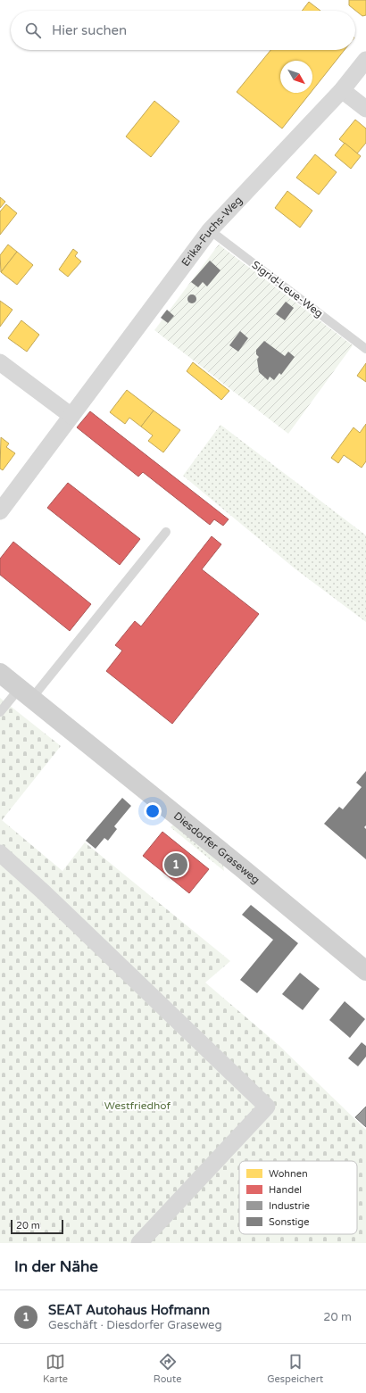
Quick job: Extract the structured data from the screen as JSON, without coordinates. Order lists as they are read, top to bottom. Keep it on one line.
{"streets":{"main road":["Diesdorfer Graseweg"],"street":["Erika-Fuchs-Weg"],"lane":["Sigrid-Leue-Weg"]},"crossings":[["Erika-Fuchs-Weg","Sigrid-Leue-Weg"]],"parks":["Westfriedhof"],"legend":["Wohnen","Handel","Industrie","Sonstige"],"scale_bar":"20 m","north":"bottom right","page":{"search":"Hier suchen","pins":"1","scale":"20 m","heading":"In der Nähe","list":[{"mark":"1","name":"SEAT Autohaus Hofmann","note":"Geschäft · Diesdorfer Graseweg","value":"20 m"}],"nav":["Karte","Route","Gespeichert"]}}
